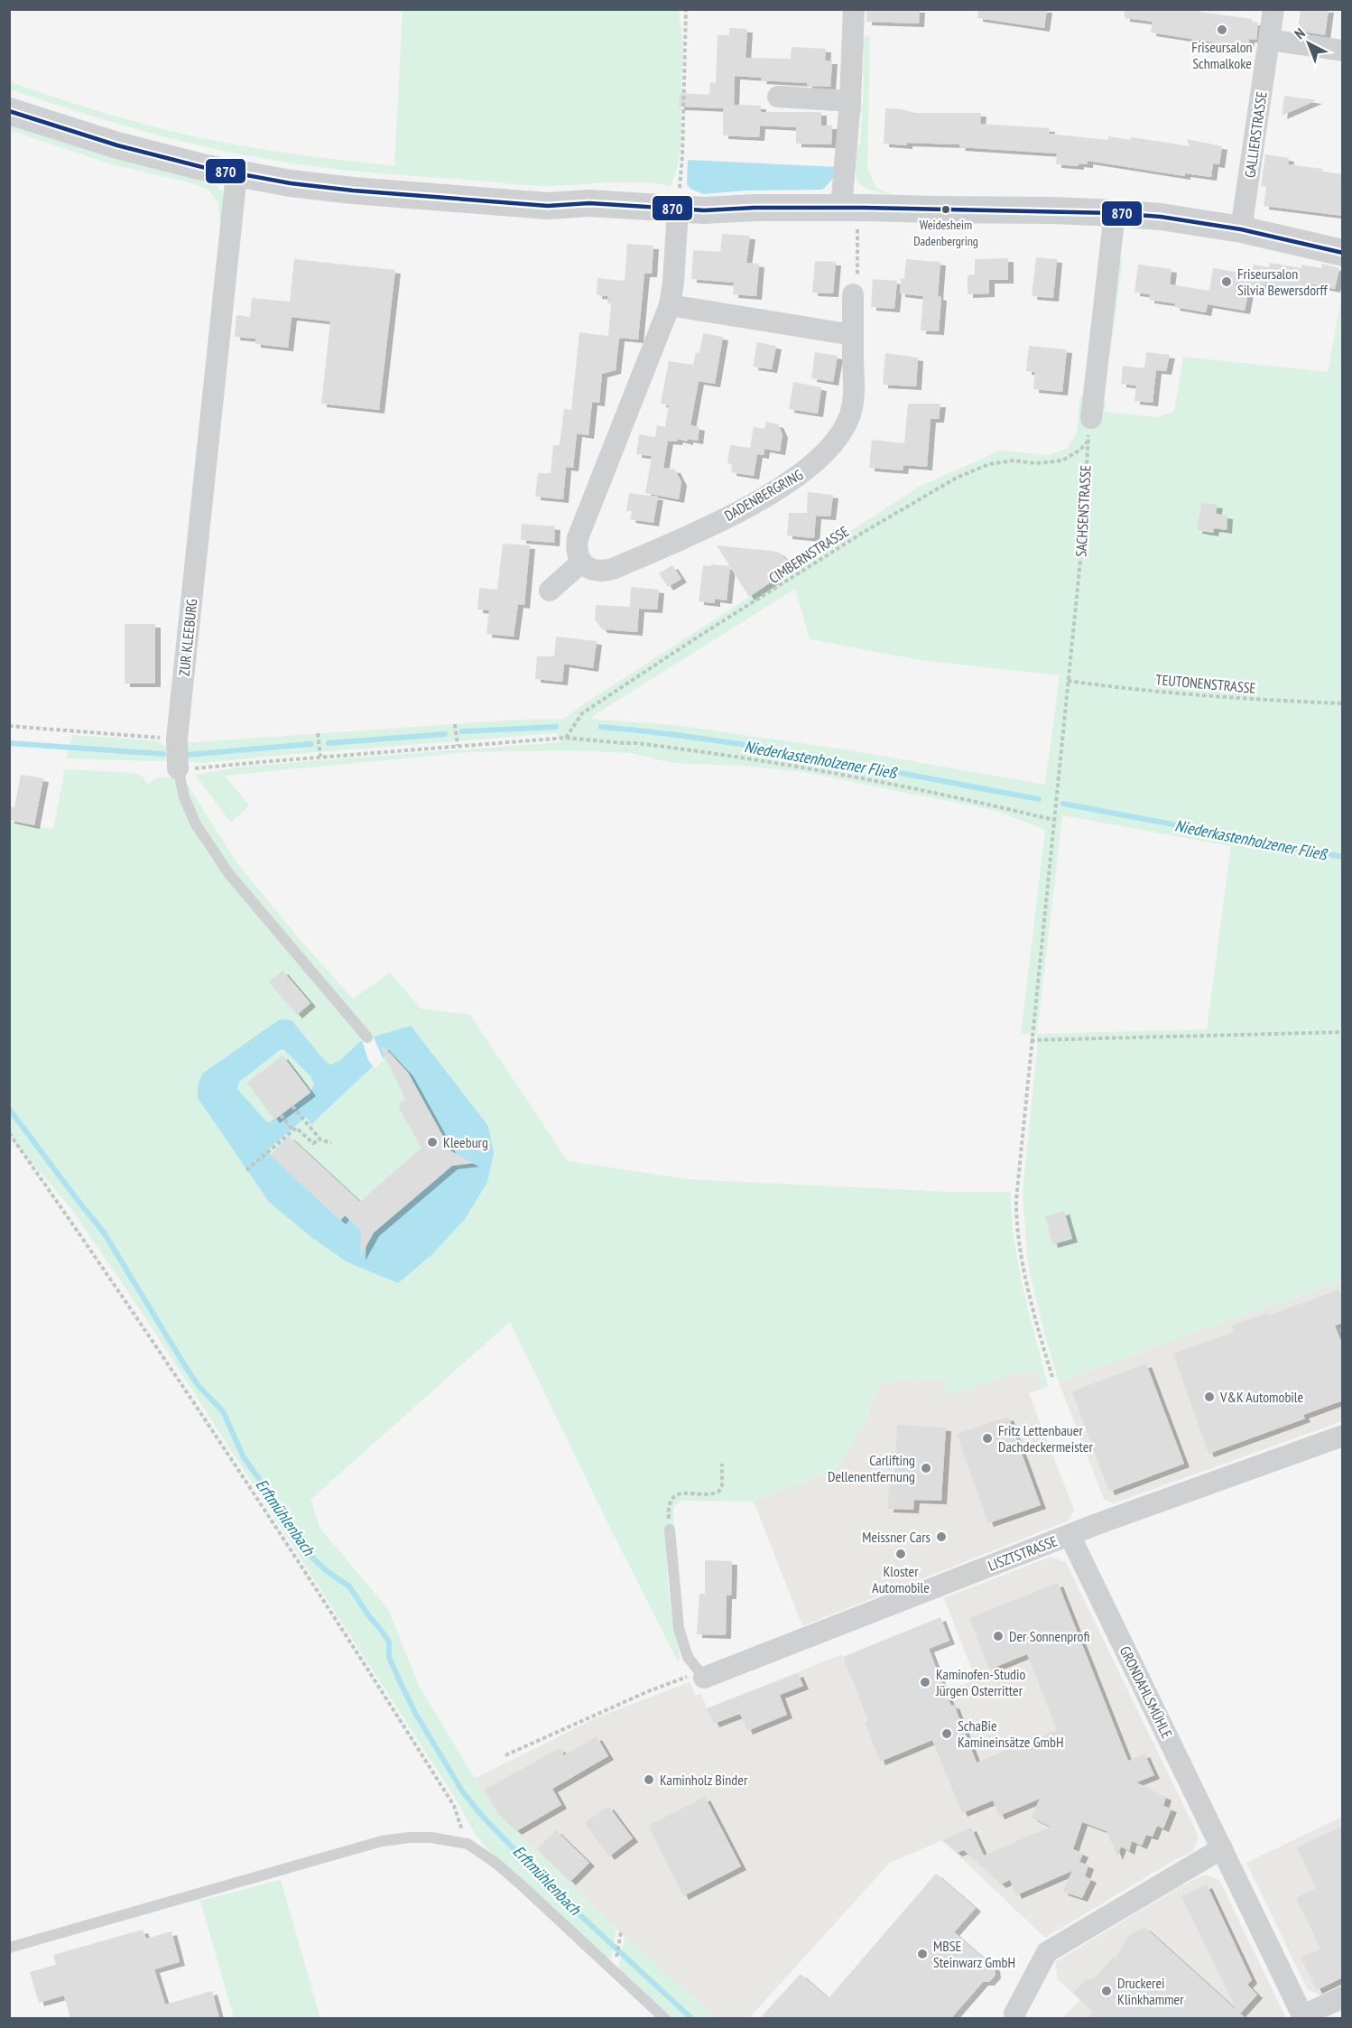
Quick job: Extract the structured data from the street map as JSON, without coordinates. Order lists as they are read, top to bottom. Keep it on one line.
{"streets":{"street":["GALLIERSTRASSE","DADENBERGRING","ZUR KLEEBURG","LISZTSTRASSE","GRONDAHLSMÜHLE"],"path":["SACHSENSTRASSE","CIMBERNSTRASSE","TEUTONENSTRASSE"]},"crossings":[["SACHSENSTRASSE","CIMBERNSTRASSE"],["SACHSENSTRASSE","TEUTONENSTRASSE"],["LISZTSTRASSE","GRONDAHLSMÜHLE"]],"water":["Niederkastenholzener Fließ","Erftmühlenbach"],"places":["Friseursalon Schmalkoke","Weidesheim Dadenbergring","Friseursalon Silvia Bewersdorff","Kleeburg","V&K Automobile","Fritz Lettenbauer Dachdeckermeister","Carlifting Dellenentfernung","Meissner Cars","Kloster Automobile","Der Sonnenprofi","Kaminofen-Studio Jürgen Osterritter","SchaBie Kamineinsätze GmbH","Kaminholz Binder","MBSE Steinwarz GmbH","Druckerei Klinkhammer"],"lines":["transit line 870"],"north":"top left"}
